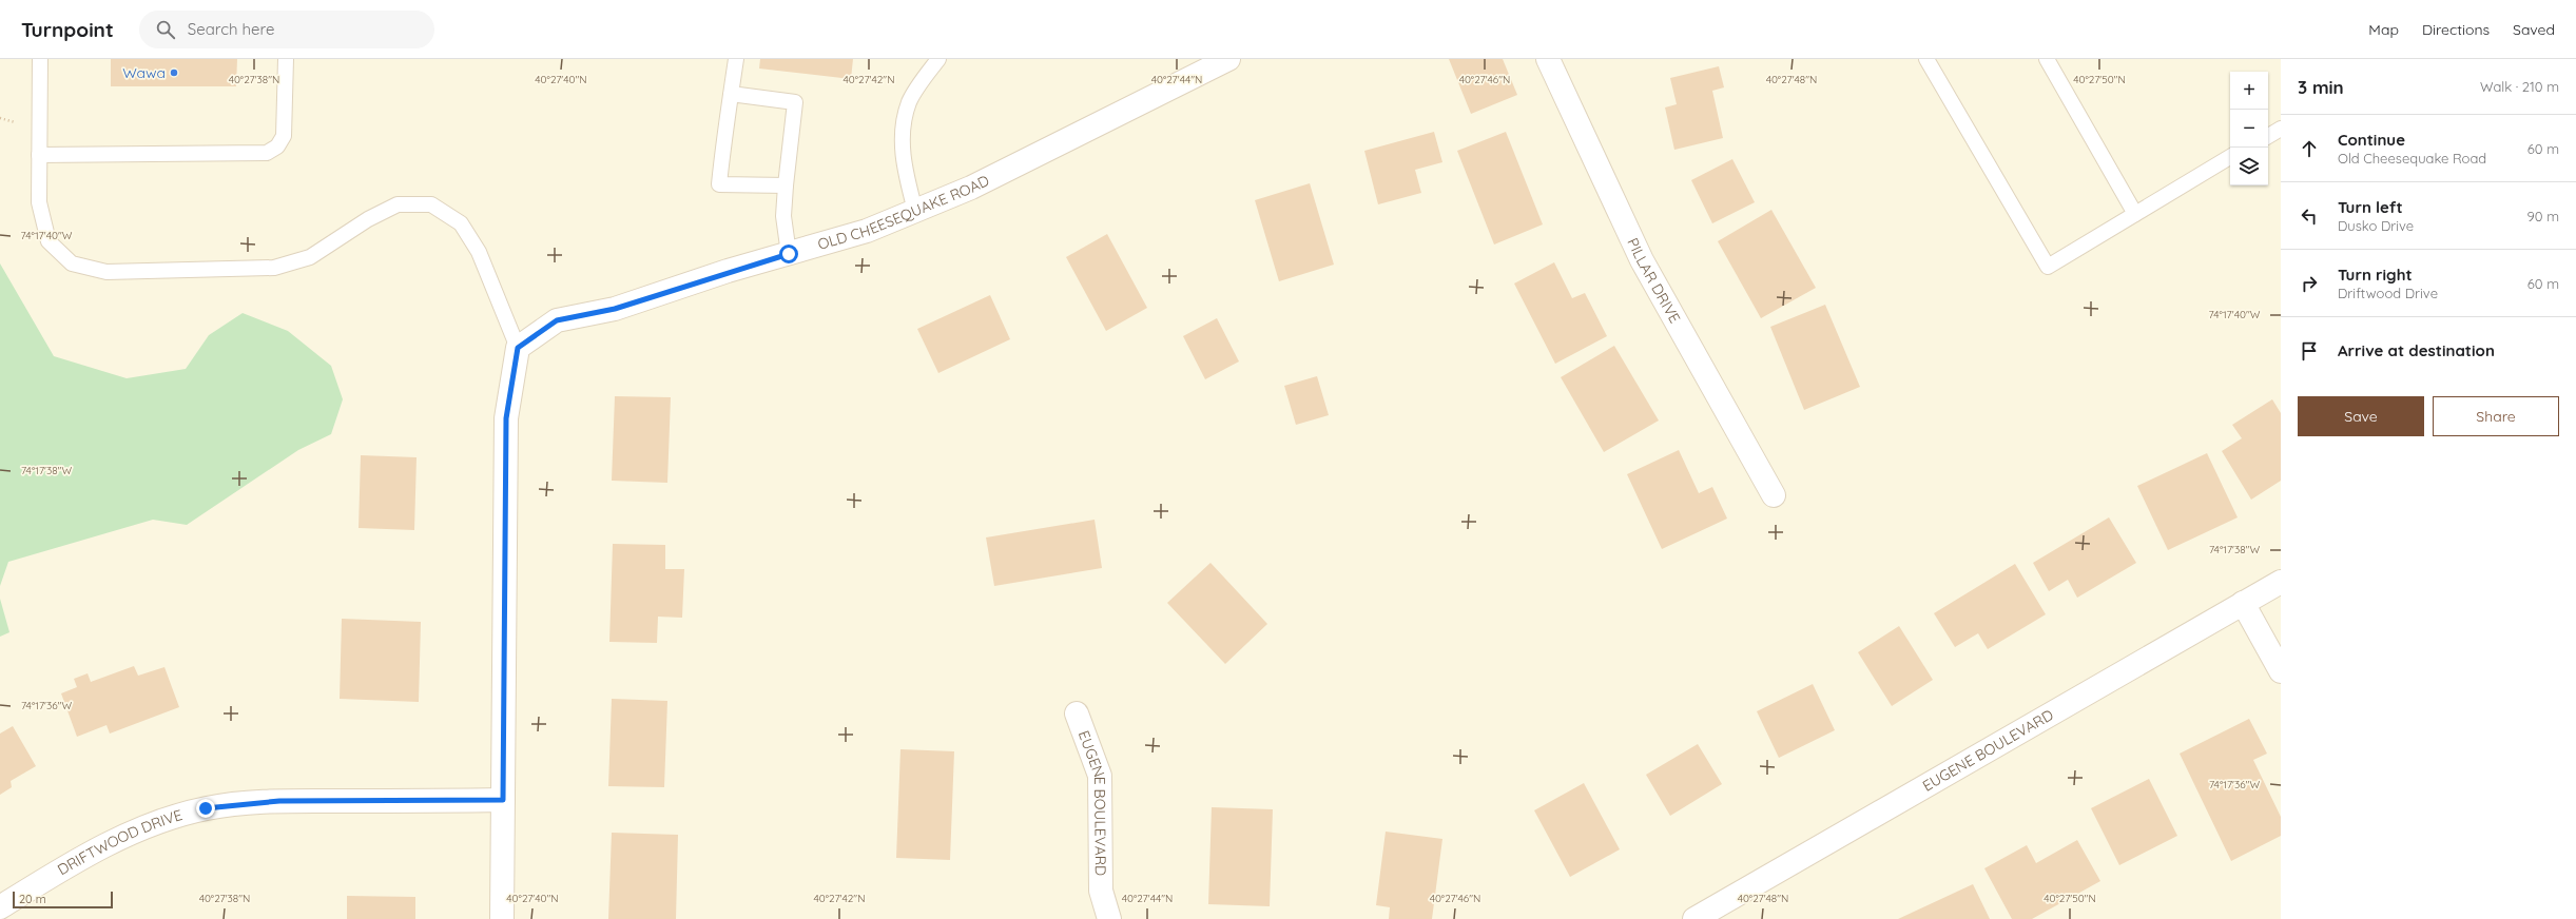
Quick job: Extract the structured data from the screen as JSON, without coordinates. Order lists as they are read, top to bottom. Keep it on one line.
{"streets":{"street":["OLD CHEESEQUAKE ROAD","PILLAR DRIVE","EUGENE BOULEVARD","DRIFTWOOD DRIVE"]},"places":["Wawa"],"scale_bar":"20 m","page":{"header":"Turnpoint","search":"Search here","nav":["Map","Directions","Saved"],"heading":["3 min","Walk · 210 m"],"map_buttons":["+","−"],"list":[["Continue","Old Cheesequake Road","60 m"],["Turn left","Dusko Drive","90 m"],["Turn right","Driftwood Drive","60 m"],"Arrive at destination"],"buttons":["Save","Share"],"scale":"20 m"},"coordinates":["40°27'38\"N","40°27'40\"N","40°27'42\"N","40°27'44\"N","40°27'46\"N","40°27'48\"N","40°27'50\"N","74°17'40\"W","74°17'38\"W","74°17'36\"W"]}
